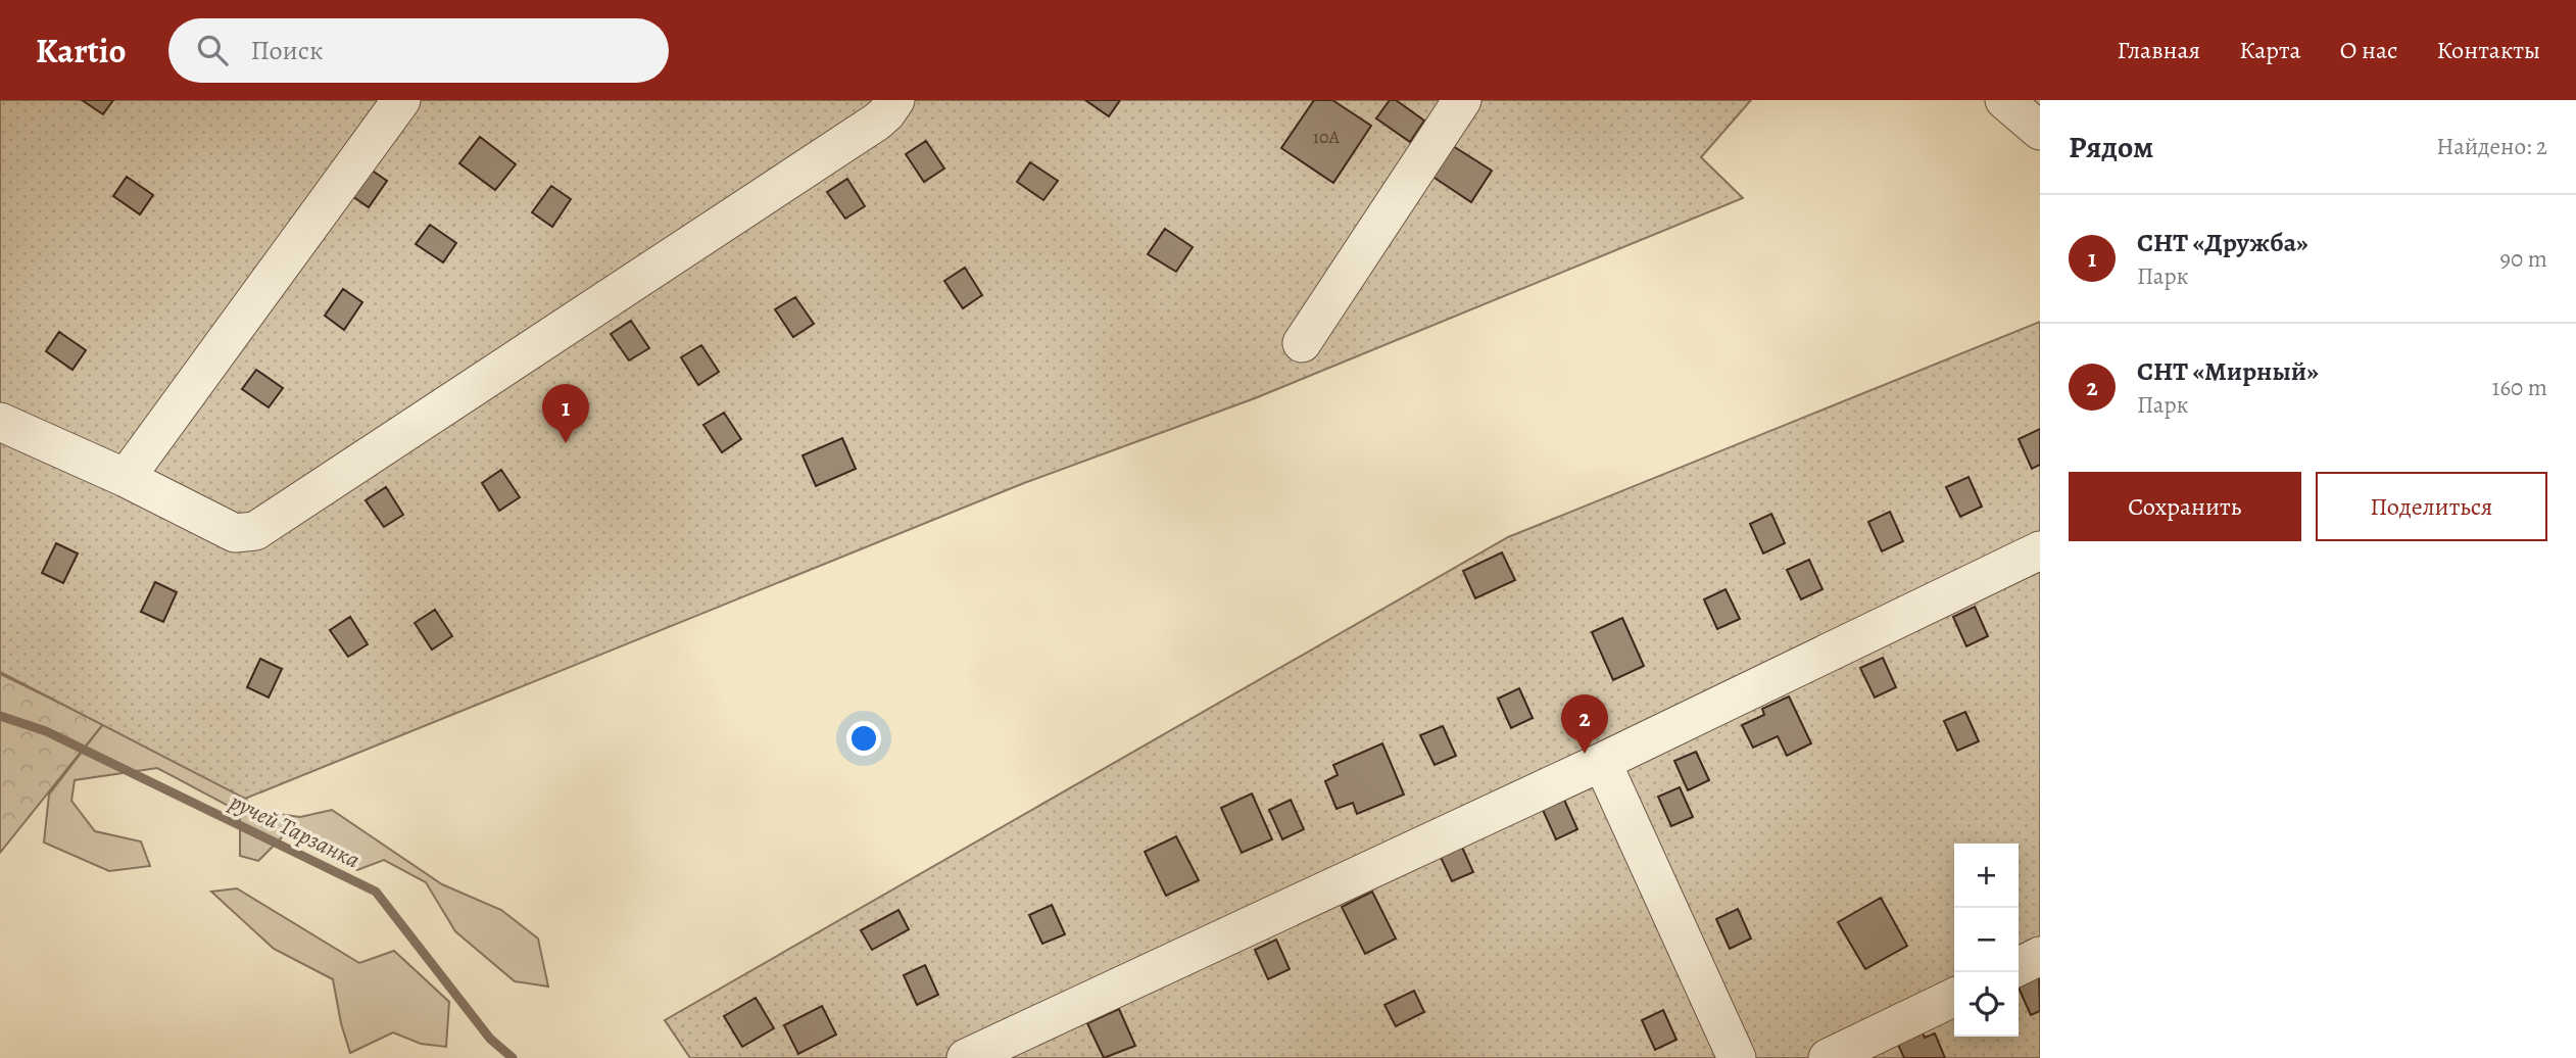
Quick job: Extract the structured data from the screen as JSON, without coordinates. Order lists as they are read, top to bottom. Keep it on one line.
{"water":["ручей Тарзанка"],"house_numbers":["10А"],"page":{"header":"Kartio","search":"Поиск","nav":["Главная","Карта","О нас","Контакты"],"heading":["Рядом","Найдено: 2"],"list":[{"mark":"1","name":"СНТ «Дружба»","note":"Парк","value":"90 m"},{"mark":"2","name":"СНТ «Мирный»","note":"Парк","value":"160 m"}],"pins":["1","2"],"buttons":["Сохранить","Поделиться"],"map_buttons":["+","−"]}}
